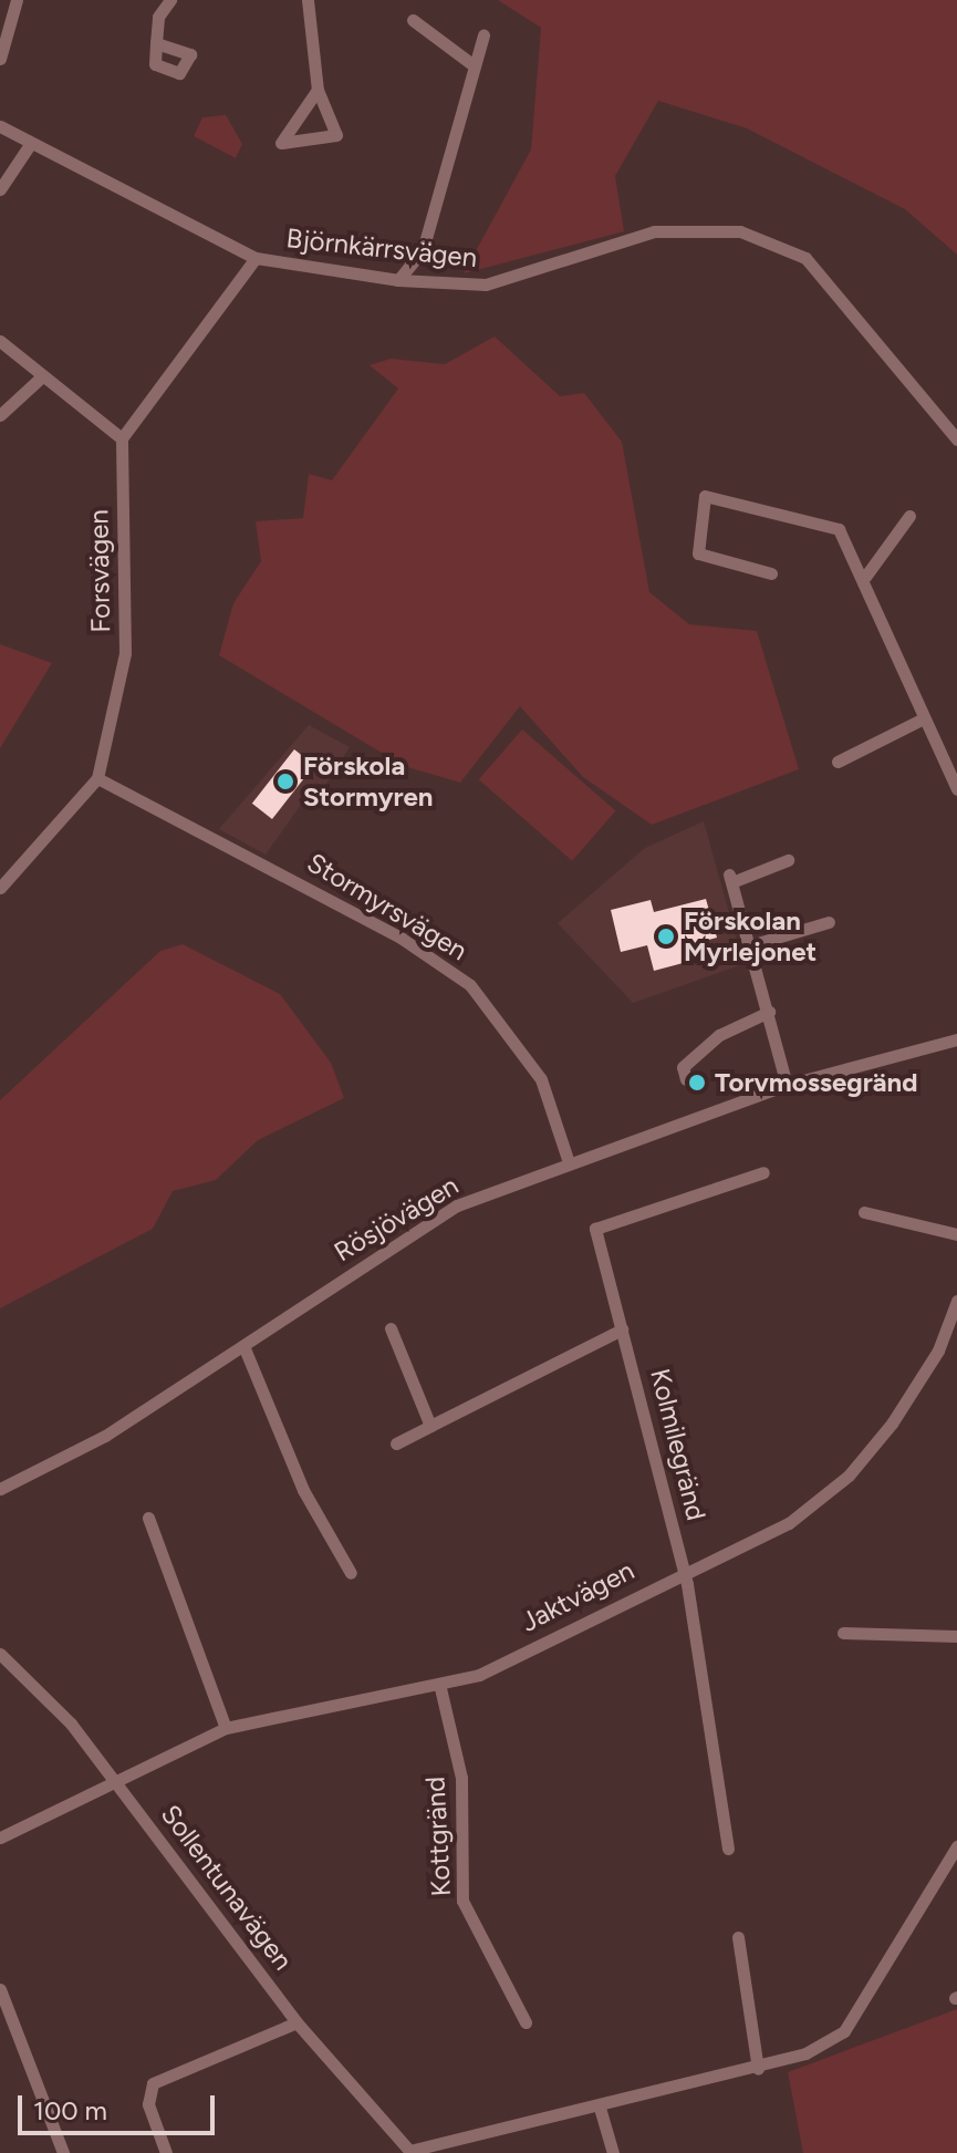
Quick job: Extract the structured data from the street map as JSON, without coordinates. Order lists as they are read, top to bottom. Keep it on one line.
{"streets":{"street":["Björnkärrsvägen","Forsvägen","Stormyrsvägen","Rösjövägen","Kolmilegränd","Jaktvägen","Kottgränd","Sollentunavägen"]},"crossings":[["Forsvägen","Stormyrsvägen"],["Stormyrsvägen","Rösjövägen"],["Kolmilegränd","Jaktvägen"],["Jaktvägen","Kottgränd"],["Jaktvägen","Sollentunavägen"]],"places":["Förskola Stormyren","Förskolan Myrlejonet","Torvmossegränd"],"scale_bar":"100 m"}
